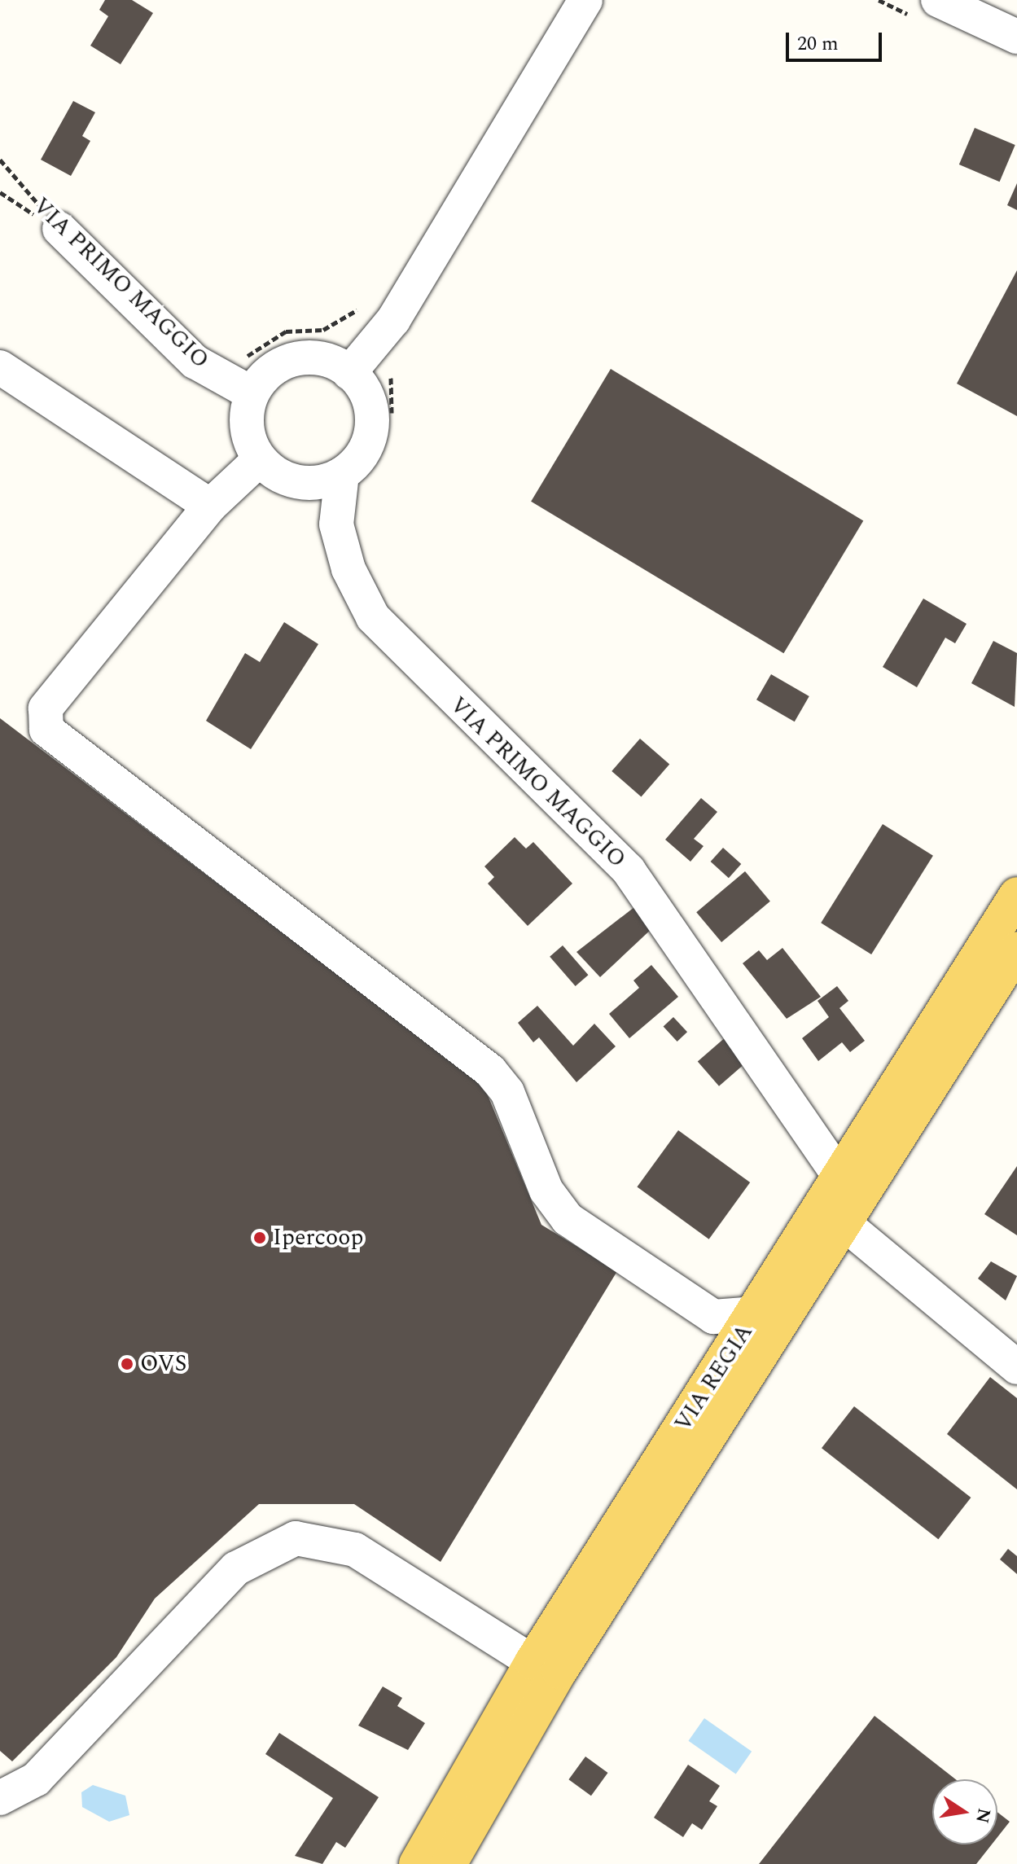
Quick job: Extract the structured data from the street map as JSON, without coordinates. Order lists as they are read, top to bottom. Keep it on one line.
{"streets":{"main road":["VIA REGIA"],"street":["VIA PRIMO MAGGIO"]},"crossings":[["VIA PRIMO MAGGIO","VIA REGIA"]],"places":["Ipercoop","OVS"],"scale_bar":"20 m","north":"right"}
